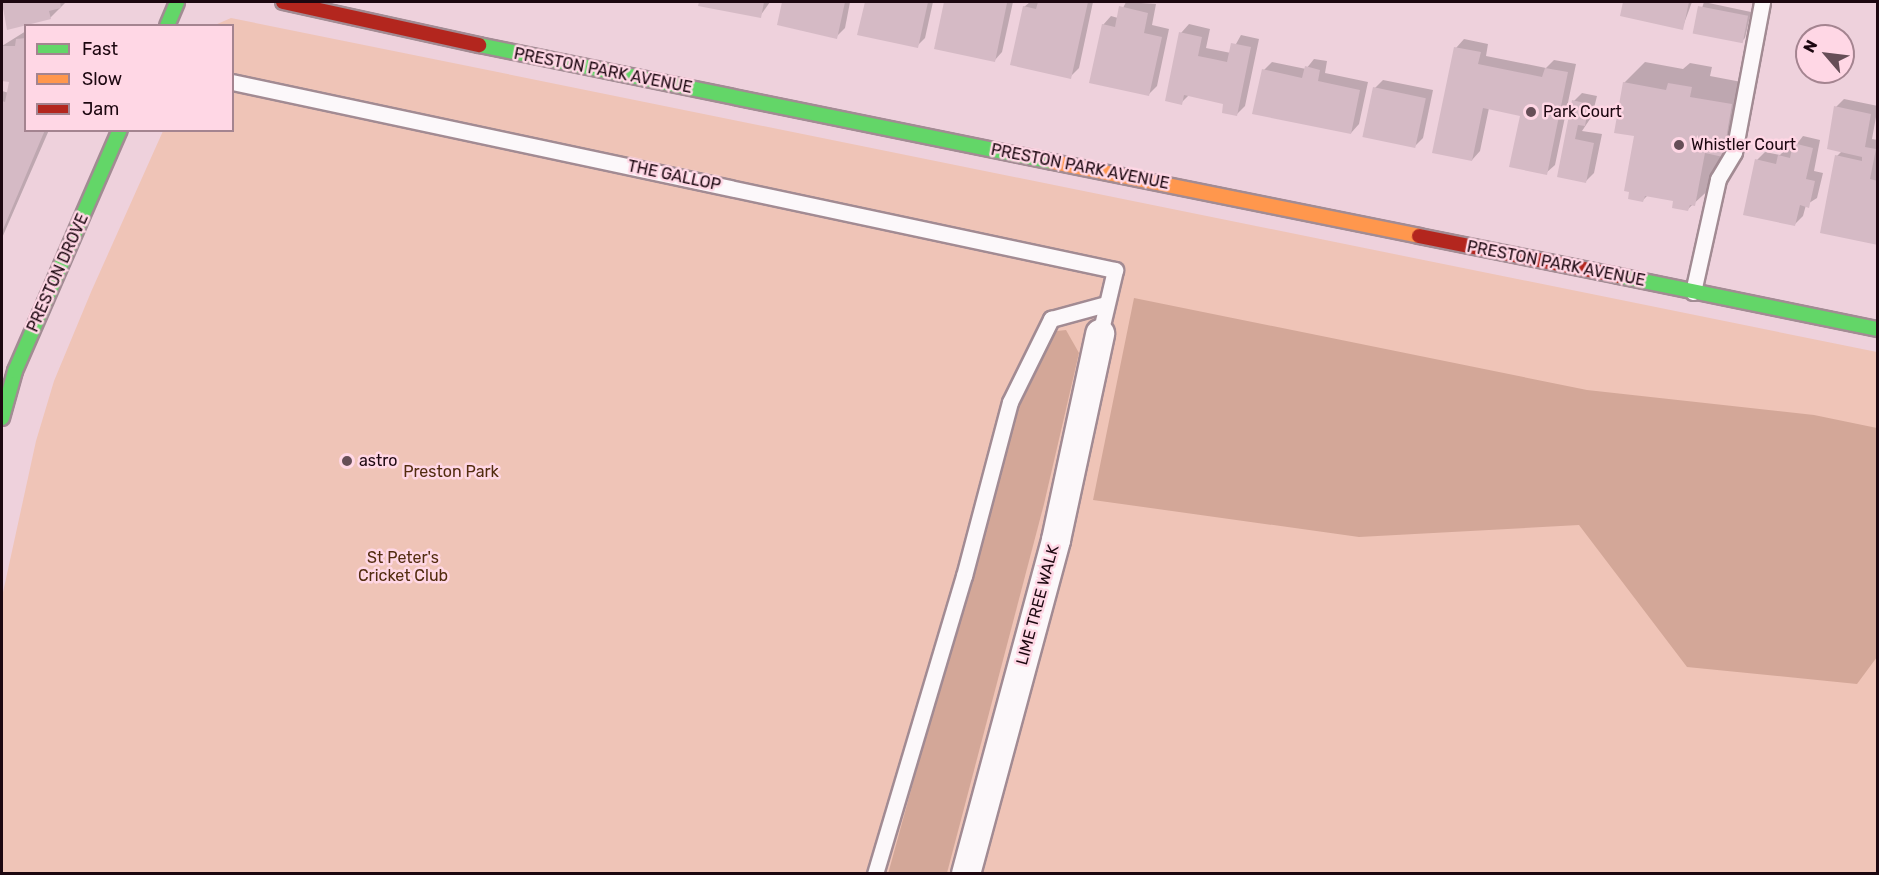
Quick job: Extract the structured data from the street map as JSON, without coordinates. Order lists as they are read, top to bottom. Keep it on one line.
{"streets":{"street":["PRESTON PARK AVENUE","PRESTON DROVE","LIME TREE WALK"],"lane":["THE GALLOP"]},"parks":["Preston Park","St Peter's Cricket Club"],"places":["Park Court","Whistler Court","astro"],"legend":["Fast","Slow","Jam"],"north":"top left"}
